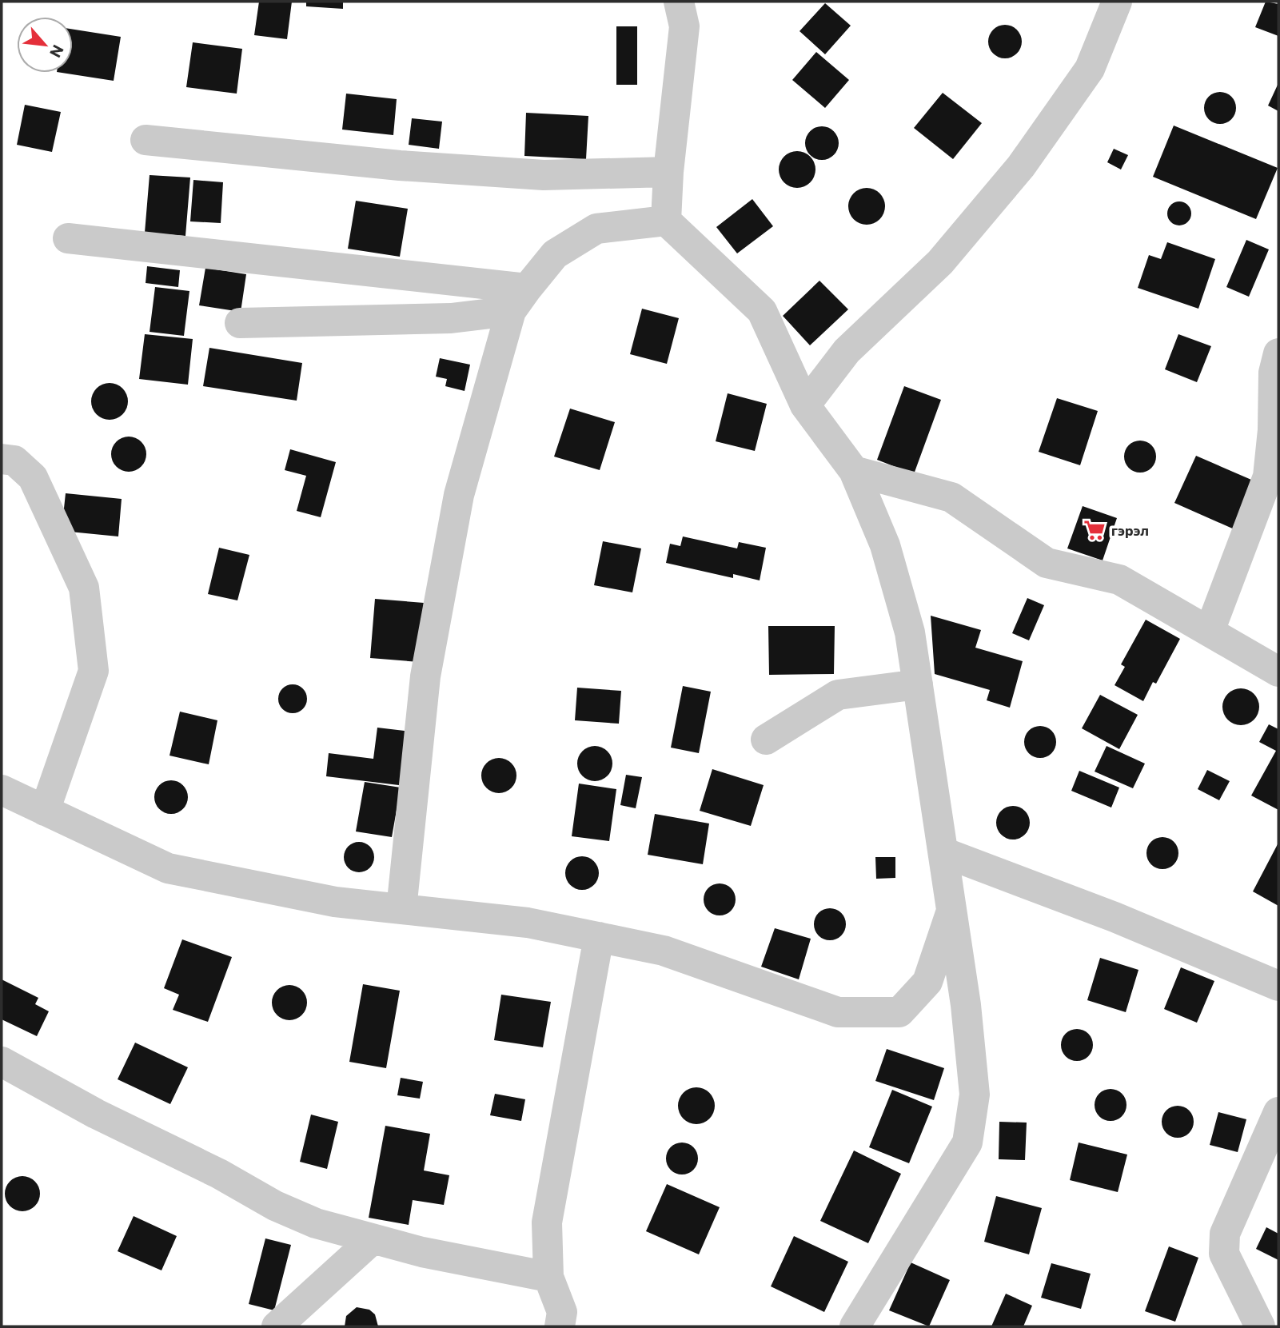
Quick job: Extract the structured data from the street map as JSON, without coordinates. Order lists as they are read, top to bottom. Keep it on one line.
{"places":{"supermarket":["гэрэл"]},"north":"bottom right"}
